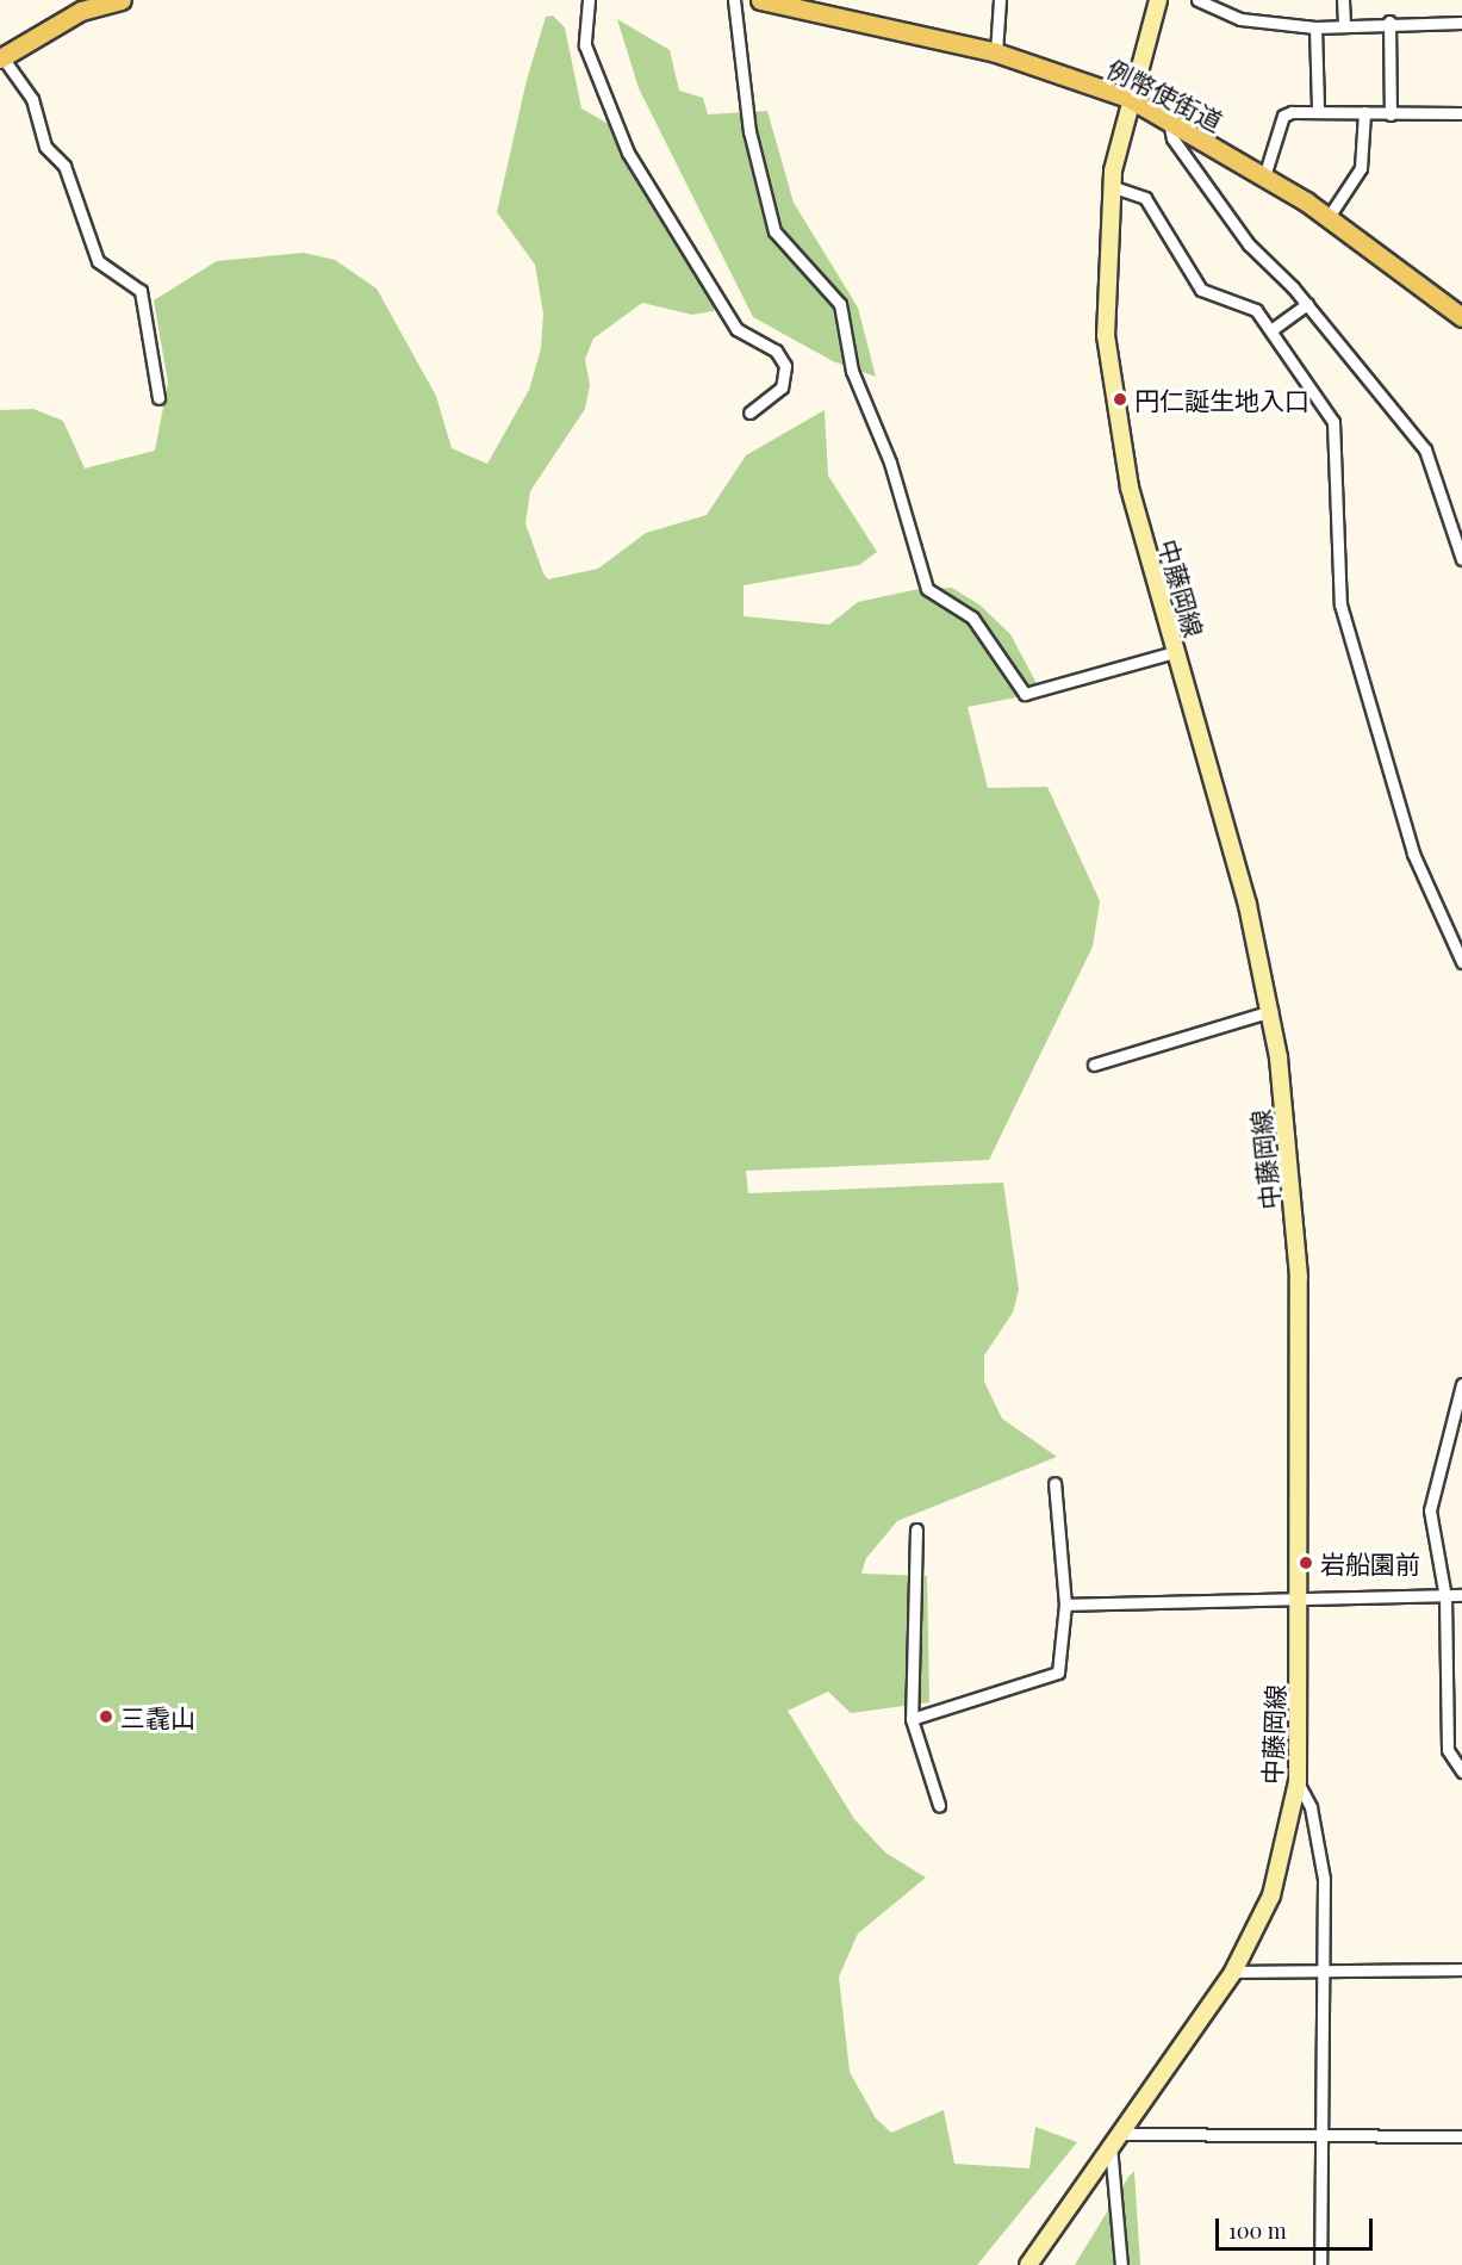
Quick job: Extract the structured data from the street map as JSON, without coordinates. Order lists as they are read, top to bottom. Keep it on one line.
{"streets":{"main road":["例幣使街道","中藤岡線"]},"crossings":[["例幣使街道","中藤岡線"]],"places":["円仁誕生地入口","岩船園前","三毳山"],"scale_bar":"100 m"}
